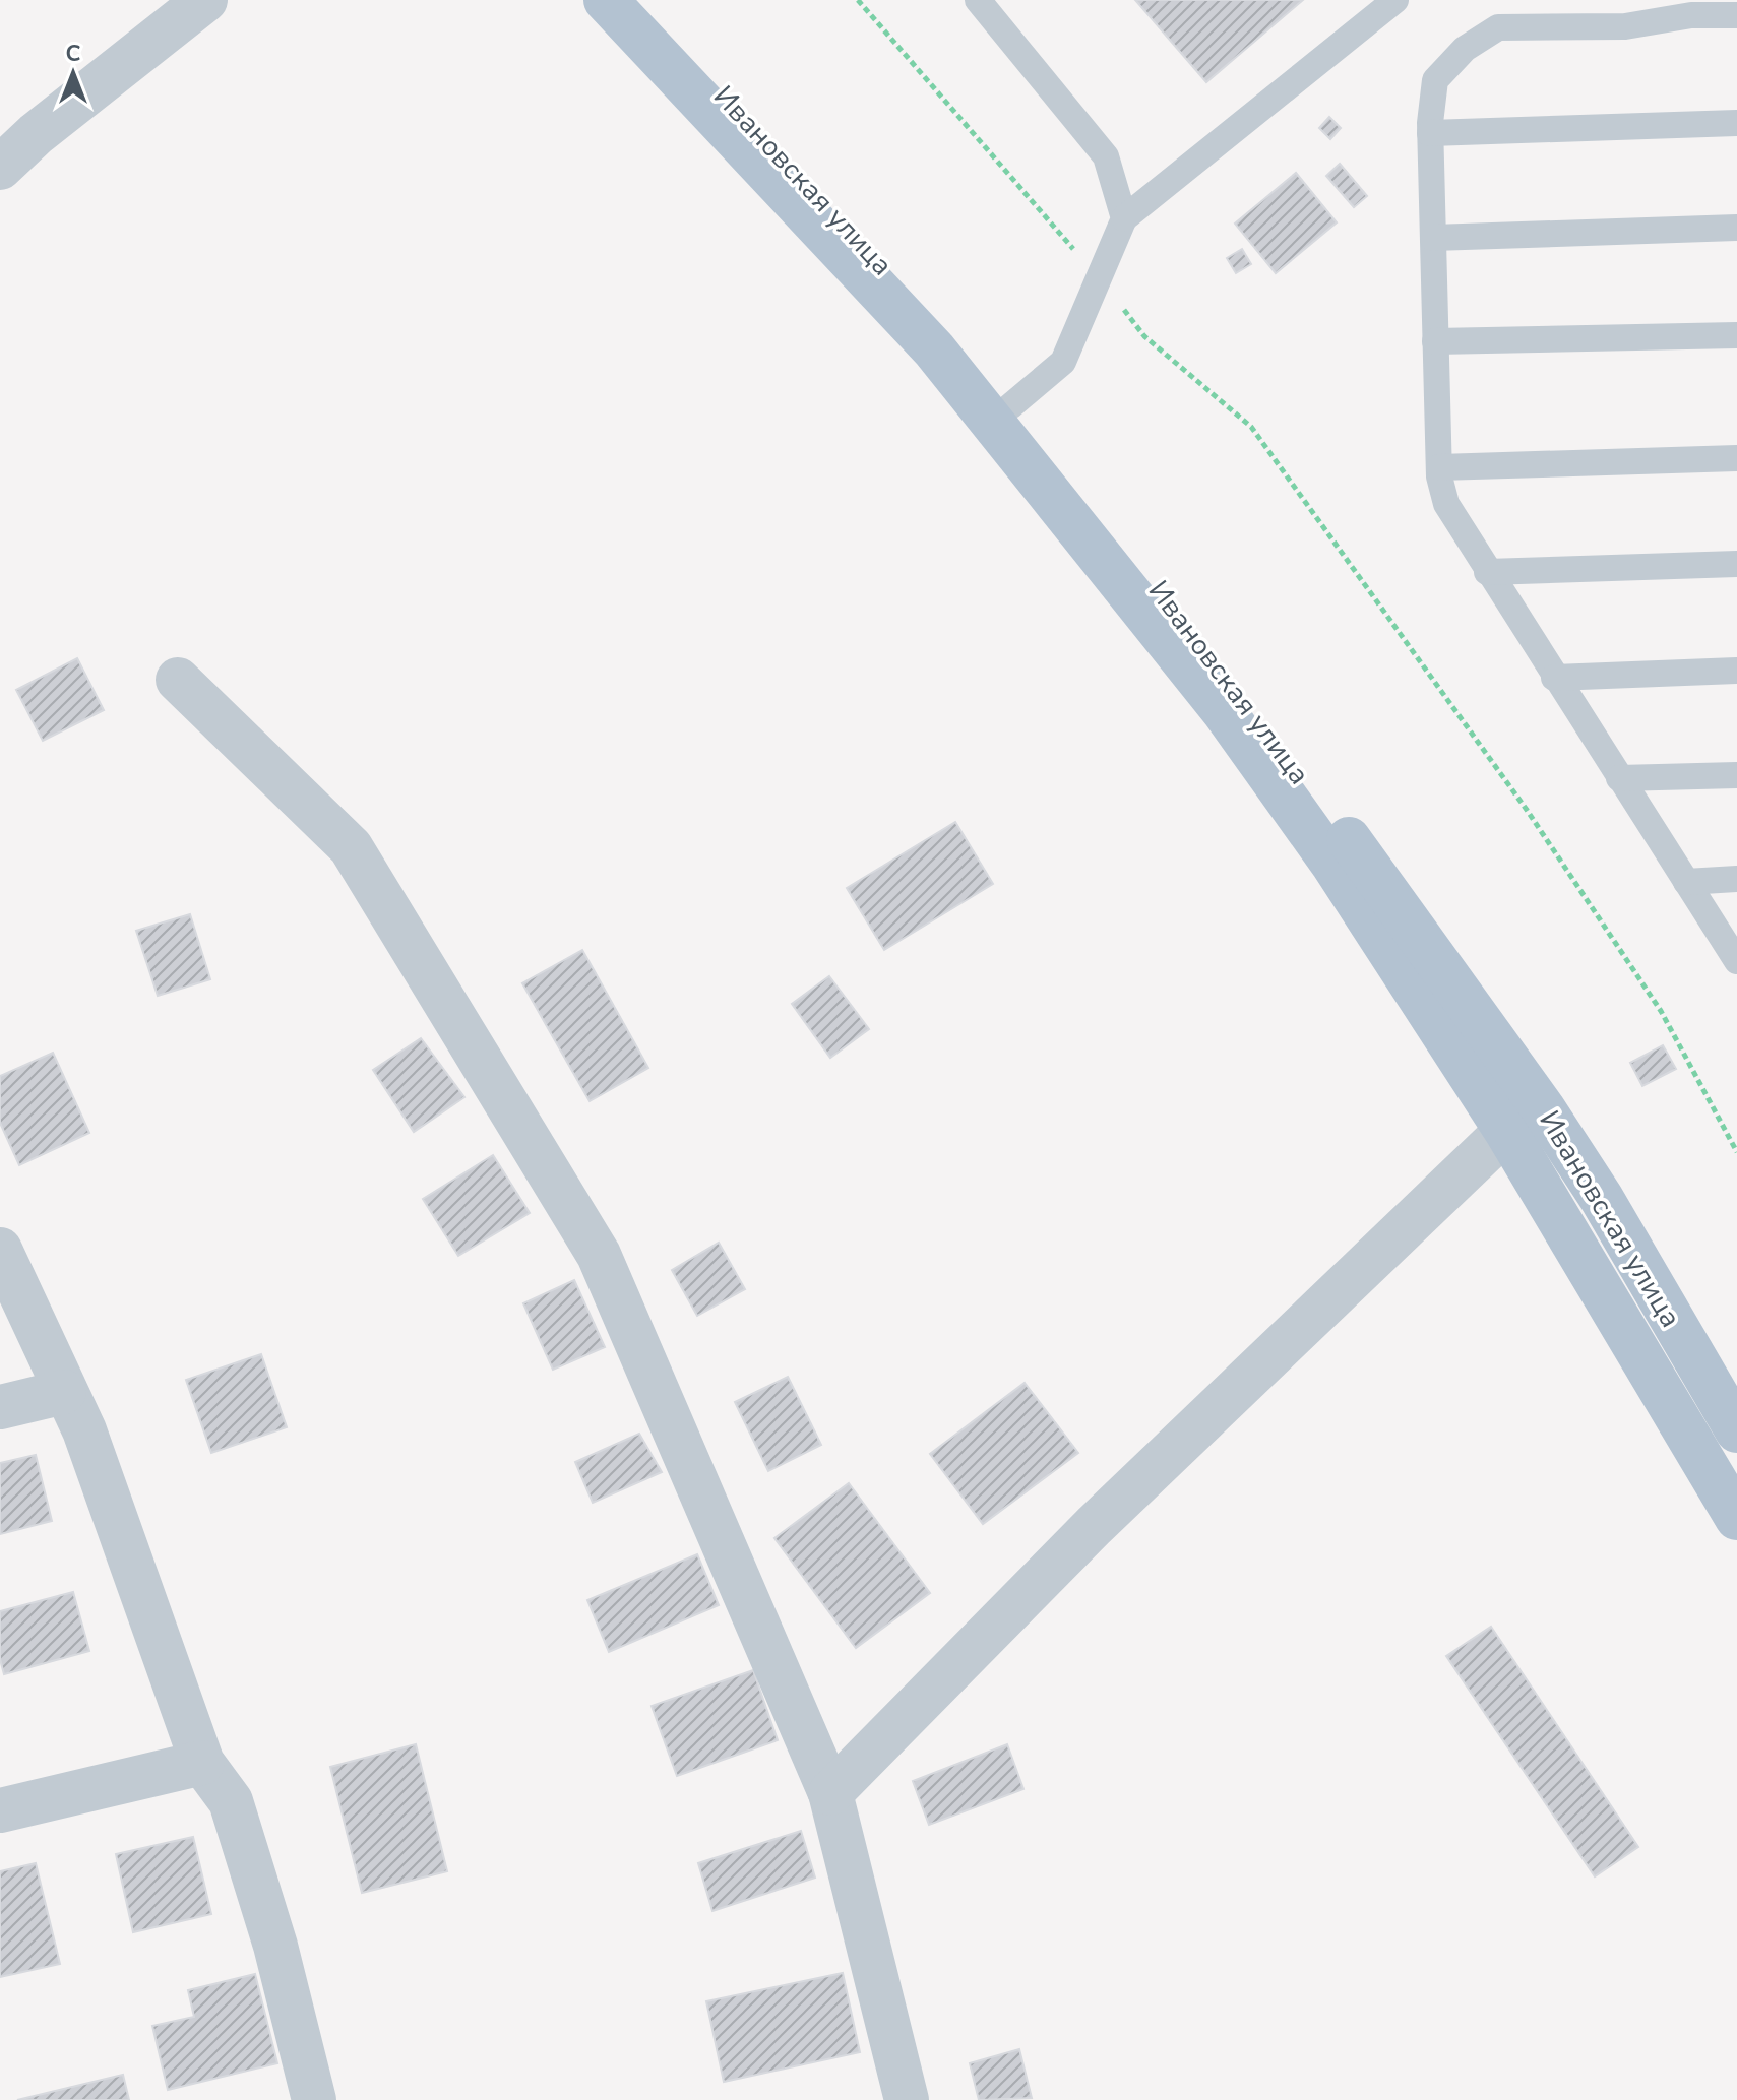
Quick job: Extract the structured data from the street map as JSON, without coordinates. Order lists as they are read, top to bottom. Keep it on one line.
{"streets":{"main road":["Ивановская улица"]},"north":"top"}
